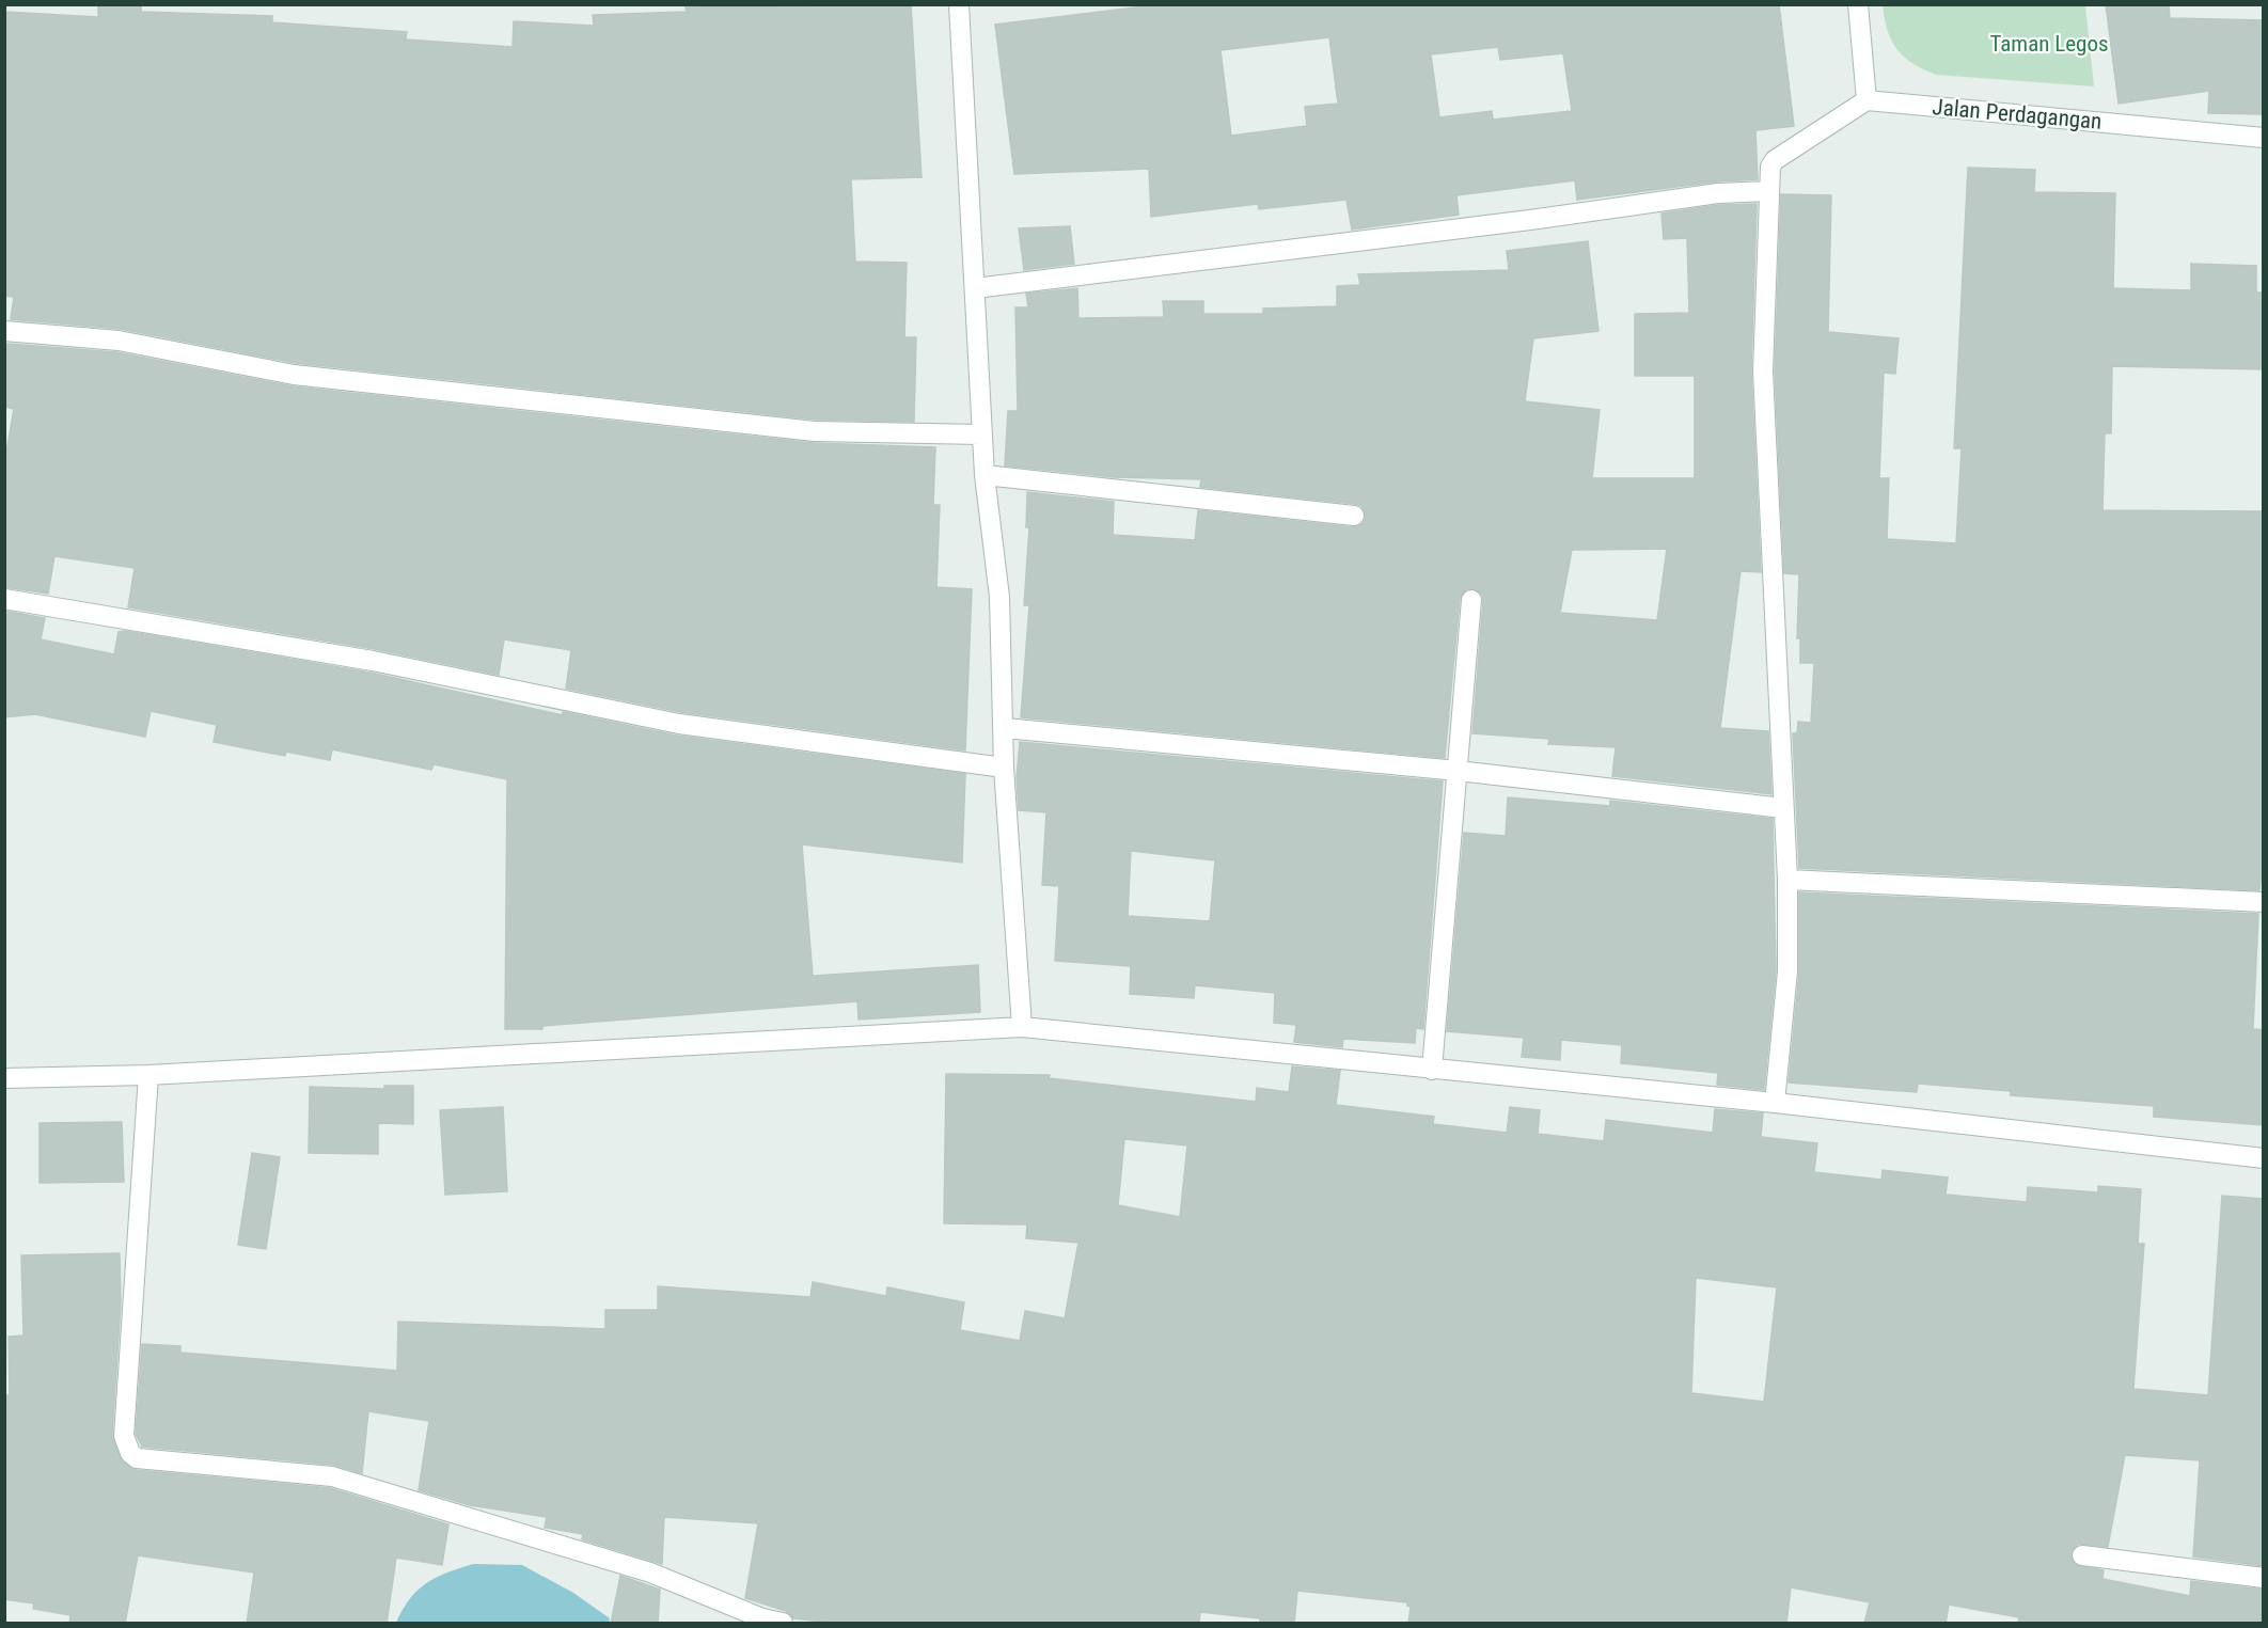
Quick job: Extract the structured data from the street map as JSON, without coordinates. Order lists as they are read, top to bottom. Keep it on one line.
{"streets":{"street":["Jalan Perdagangan"]},"parks":["Taman Legos"]}
